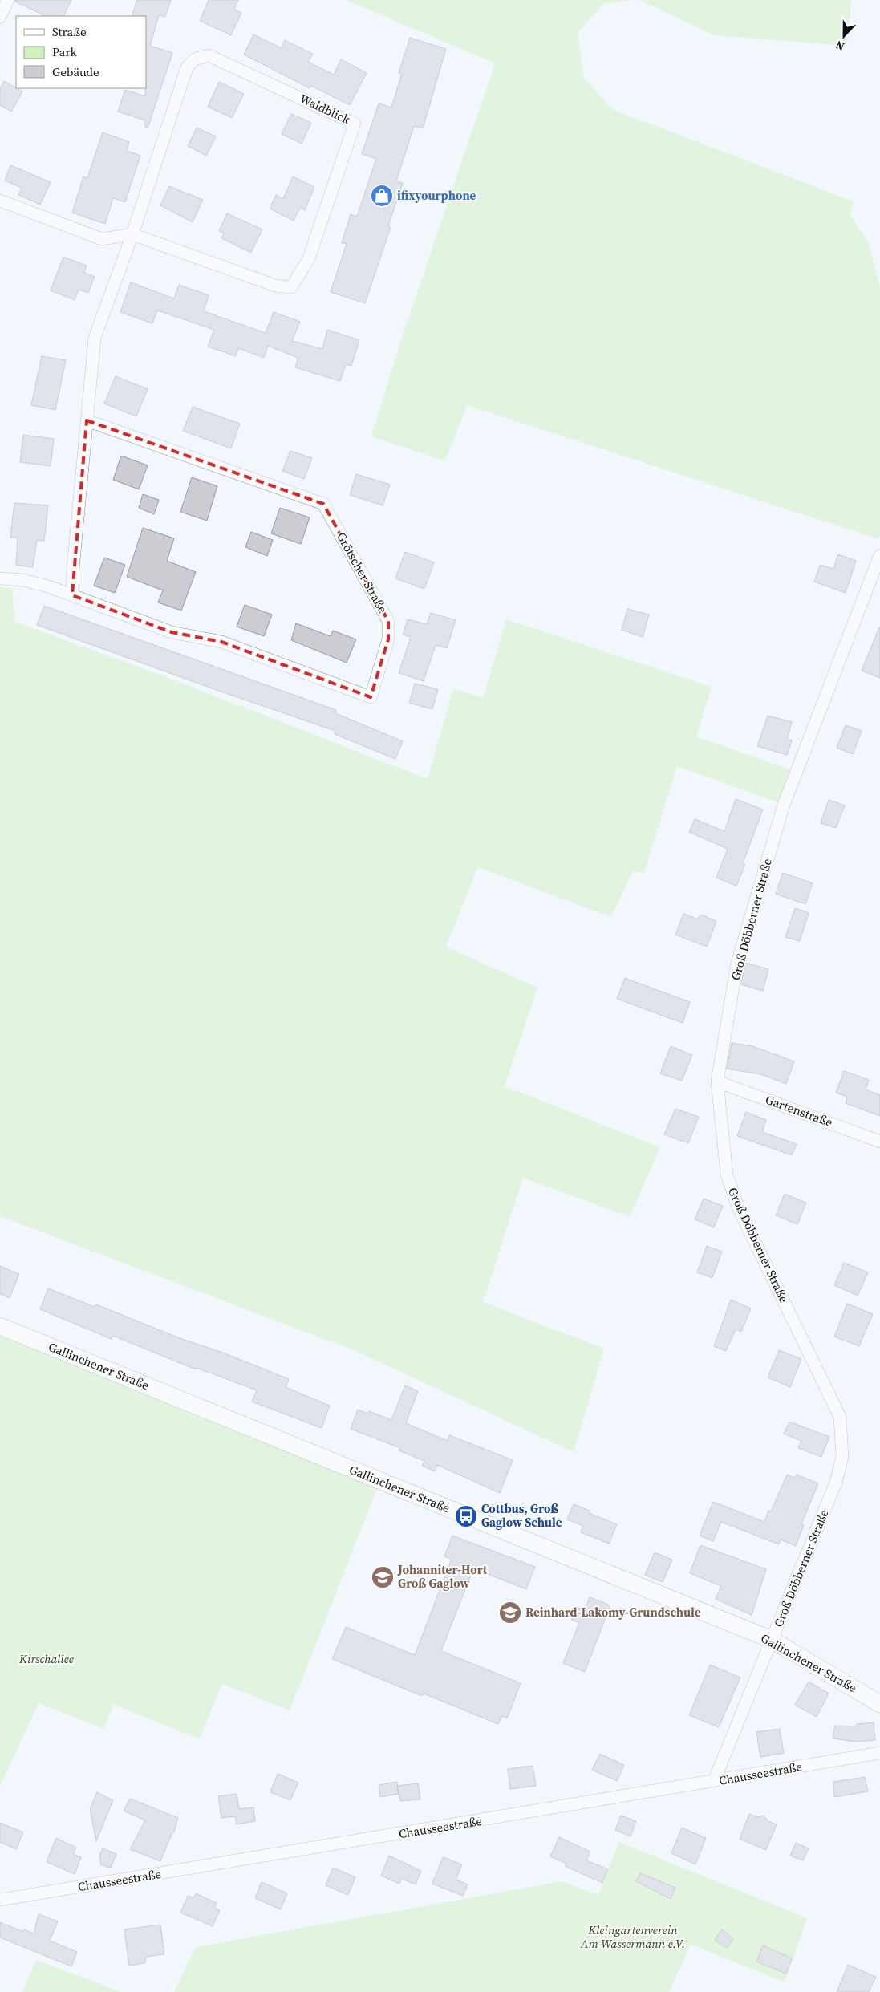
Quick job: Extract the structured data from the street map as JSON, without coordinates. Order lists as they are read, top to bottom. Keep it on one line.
{"streets":{"street":["Waldblick","Grötscher Straße","Groß Döbberner Straße","Gartenstraße","Gallinchener Straße","Chausseestraße"]},"crossings":[["Waldblick","Grötscher Straße"],["Groß Döbberner Straße","Gartenstraße"],["Groß Döbberner Straße","Gallinchener Straße"],["Groß Döbberner Straße","Chausseestraße"]],"parks":["Kirschallee","Kleingartenverein Am Wassermann e.V."],"places":{"shop":["ifixyourphone"],"bus stop":["Cottbus, Groß Gaglow Schule"],"school or university":["Johanniter-Hort Groß Gaglow","Reinhard-Lakomy-Grundschule"]},"legend":["Straße","Park","Gebäude"],"north":"bottom"}
